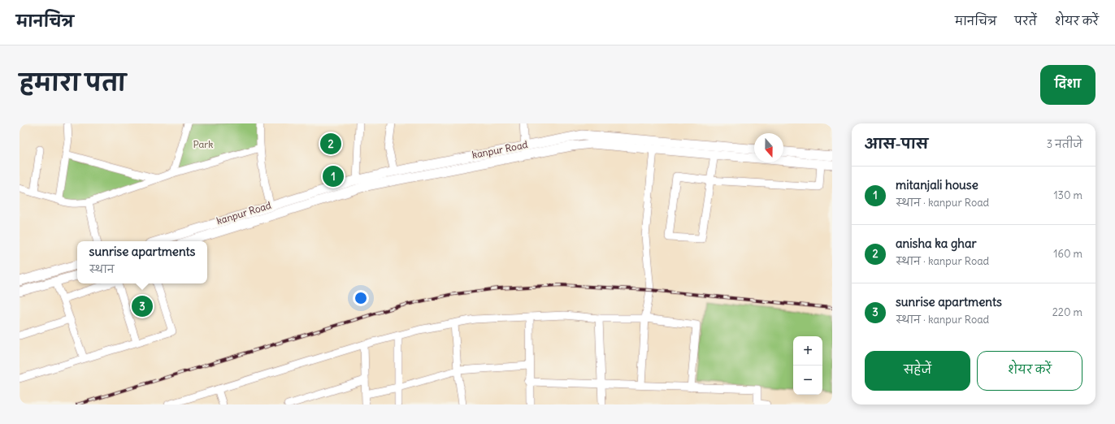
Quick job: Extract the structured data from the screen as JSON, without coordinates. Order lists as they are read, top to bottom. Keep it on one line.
{"streets":{"street":["kanpur Road"]},"parks":["Park"],"north":"bottom","page":{"header":"मानचित्र","nav":["मानचित्र","परतें","शेयर करें"],"title":"हमारा पता","buttons":["दिशा",["सहेजें","शेयर करें"]],"heading":["आस-पास","3 नतीजे"],"pins":["2","1","3"],"list":[{"mark":"1","name":"mitanjali house","note":"स्थान · kanpur Road","value":"130 m"},{"mark":"2","name":"anisha ka ghar","note":"स्थान · kanpur Road","value":"160 m"},{"mark":"3","name":"sunrise apartments","note":"स्थान · kanpur Road","value":"220 m"}],"popup":["sunrise apartments","स्थान"],"map_buttons":["+","−"]}}
